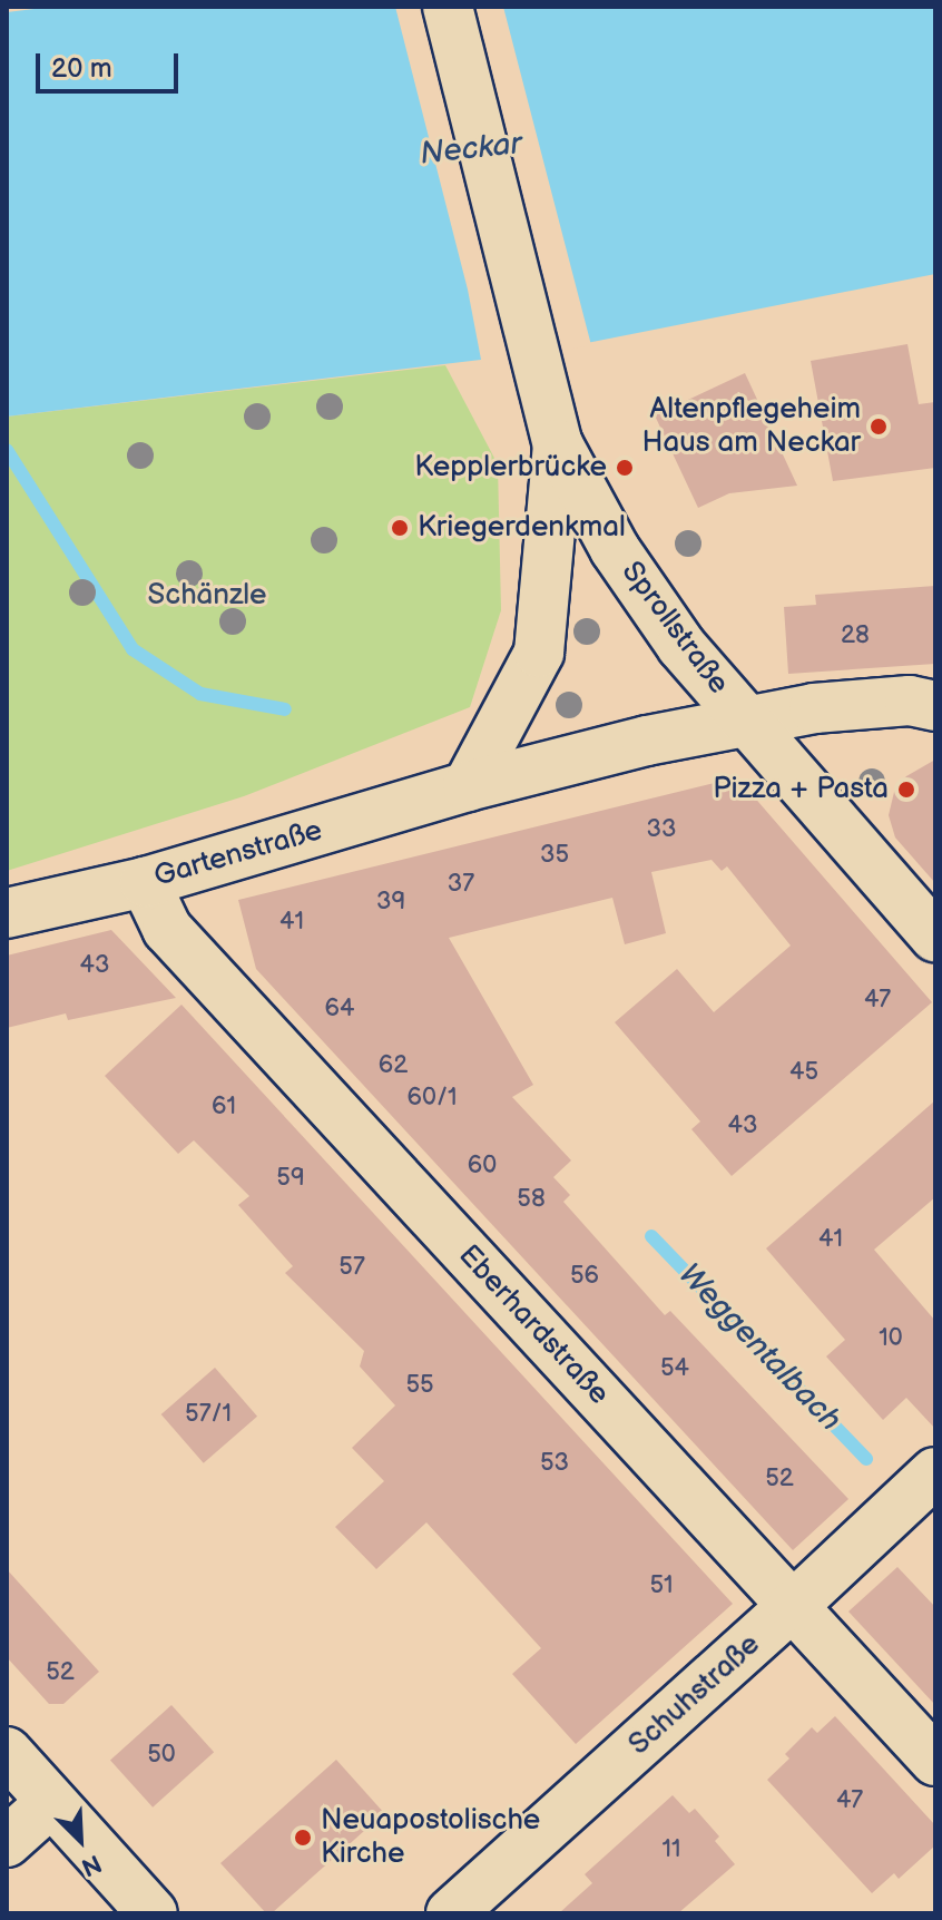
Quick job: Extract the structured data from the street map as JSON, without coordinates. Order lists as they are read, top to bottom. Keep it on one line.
{"streets":{"street":["Sprollstraße","Gartenstraße","Eberhardstraße","Schuhstraße"]},"crossings":[["Sprollstraße","Gartenstraße"],["Gartenstraße","Eberhardstraße"],["Eberhardstraße","Schuhstraße"]],"water":["Neckar","Weggentalbach"],"parks":["Schänzle"],"places":["Altenpflegeheim Haus am Neckar","Kepplerbrücke","Kriegerdenkmal","Pizza + Pasta","Neuapostolische Kirche"],"house_numbers":["28","33","35","37","39","41","43","47","64","62","45","60/1","61","43","60","59","58","41","57","56","10","54","55","57/1","53","52","51","52","50","47","11"],"scale_bar":"20 m","north":"bottom right"}
